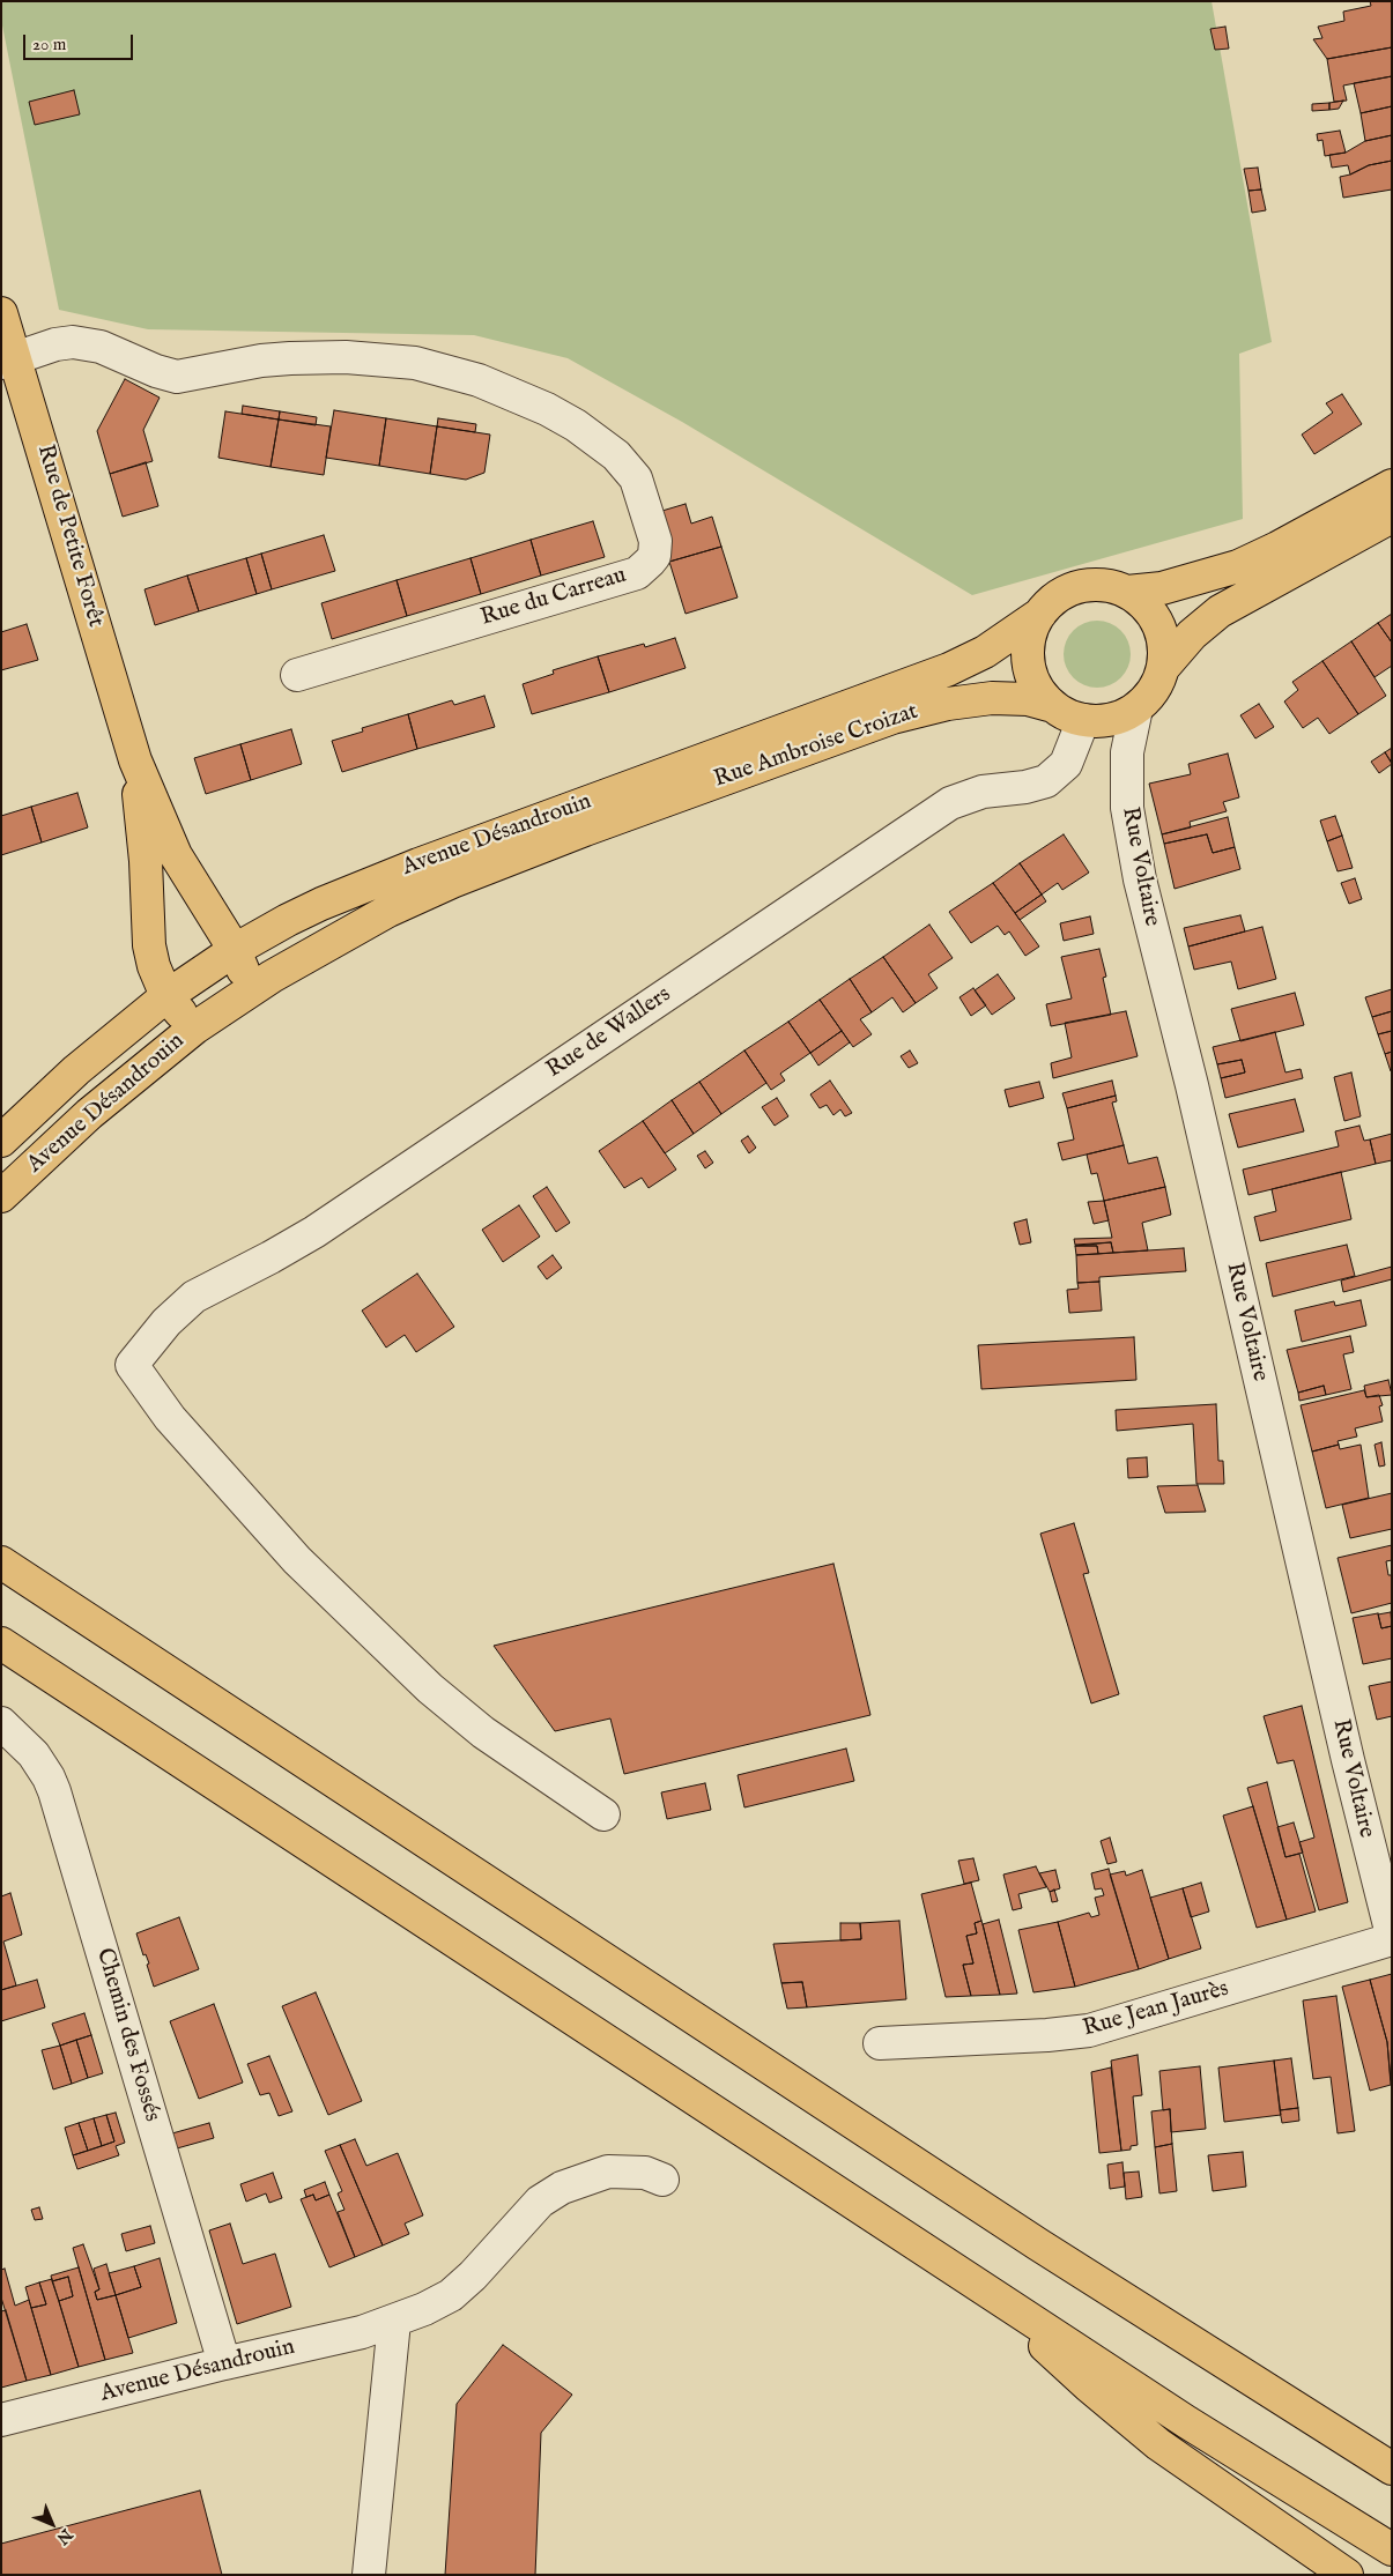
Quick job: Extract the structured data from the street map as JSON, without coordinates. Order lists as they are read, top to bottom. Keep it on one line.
{"streets":{"main road":["Rue de Petite Forêt","Rue Ambroise Croizat","Avenue Désandrouin"],"street":["Rue du Carreau","Rue Voltaire","Rue de Wallers","Rue Jean Jaurès","Chemin des Fossés"]},"crossings":[["Rue de Petite Forêt","Rue du Carreau"],["Rue de Petite Forêt","Avenue Désandrouin"],["Rue Ambroise Croizat","Avenue Désandrouin"],["Rue Ambroise Croizat","Rue Voltaire"],["Rue Ambroise Croizat","Rue de Wallers"],["Avenue Désandrouin","Rue Voltaire"],["Avenue Désandrouin","Rue de Wallers"],["Avenue Désandrouin","Chemin des Fossés"],["Rue Voltaire","Rue de Wallers"],["Rue Voltaire","Rue Jean Jaurès"]],"scale_bar":"20 m","north":"bottom right"}
